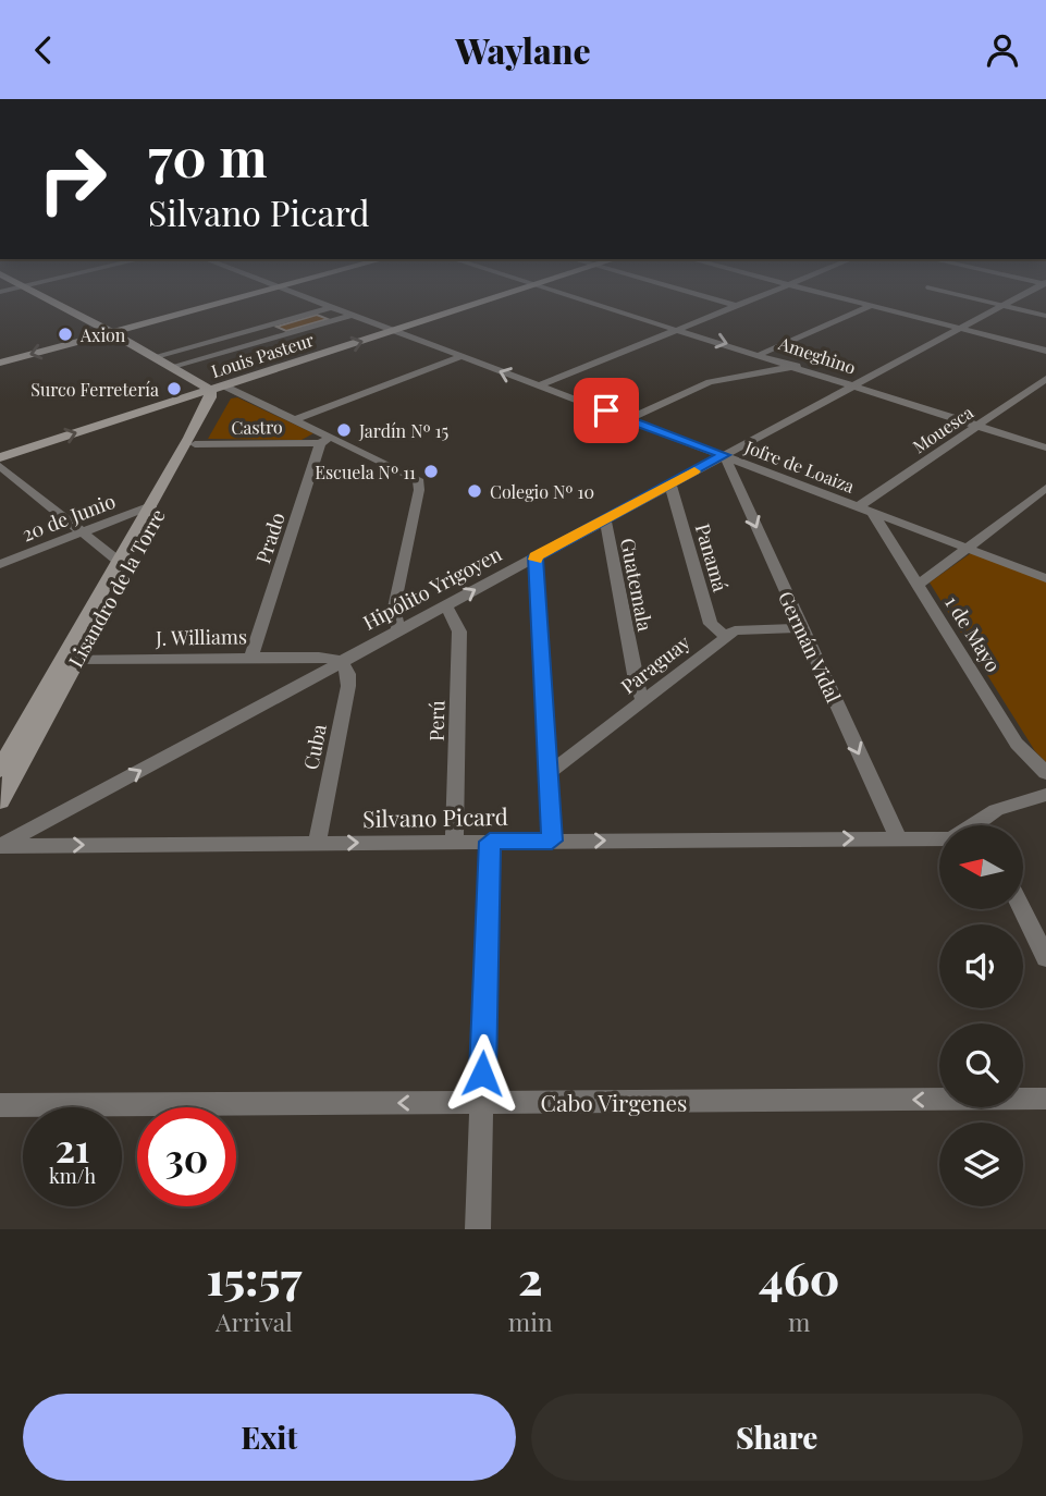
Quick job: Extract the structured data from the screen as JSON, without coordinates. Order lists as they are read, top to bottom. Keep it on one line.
{"streets":{"main road":["Louis Pasteur","Lisandro de la Torre"],"street":["Ameghino","Castro","Mouesca","Jofre de Loaiza","20 de Junio","Prado","Panamá","Guatemala","Hipólito Yrigoyen","1 de Mayo","J. Williams","Germán Vidal","Paraguay","Perú","Cuba","Silvano Picard","Cabo Virgenes"]},"crossings":[["Louis Pasteur","Jofre de Loaiza"],["Louis Pasteur","Lisandro de la Torre"],["Ameghino","Mouesca"],["Ameghino","Hipólito Yrigoyen"],["Castro","Prado"],["Castro","Lisandro de la Torre"],["Mouesca","Jofre de Loaiza"],["Mouesca","1 de Mayo"],["Jofre de Loaiza","Hipólito Yrigoyen"],["Jofre de Loaiza","1 de Mayo"],["Jofre de Loaiza","Germán Vidal"],["20 de Junio","Lisandro de la Torre"],["Prado","J. Williams"],["Panamá","Hipólito Yrigoyen"],["Panamá","Paraguay"],["Guatemala","Hipólito Yrigoyen"],["Guatemala","Paraguay"],["Lisandro de la Torre","J. Williams"],["Hipólito Yrigoyen","J. Williams"],["Hipólito Yrigoyen","Germán Vidal"],["Hipólito Yrigoyen","Perú"],["Hipólito Yrigoyen","Cuba"],["Hipólito Yrigoyen","Silvano Picard"],["J. Williams","Cuba"],["Germán Vidal","Paraguay"],["Germán Vidal","Silvano Picard"],["Perú","Silvano Picard"],["Cuba","Silvano Picard"]],"one_way":["Hipólito Yrigoyen","Germán Vidal","Silvano Picard","Cabo Virgenes"],"places":["Axion","Surco Ferretería","Jardín Nº 15","Escuela Nº 11","Colegio Nº 10"],"north":"left","page":{"header":"Waylane","turn":["70 m","Silvano Picard"],"speed":"21 km/h","limit":"30","eta":["15:57","Arrival","2","min","460","m"],"buttons":["Exit","Share"]}}
